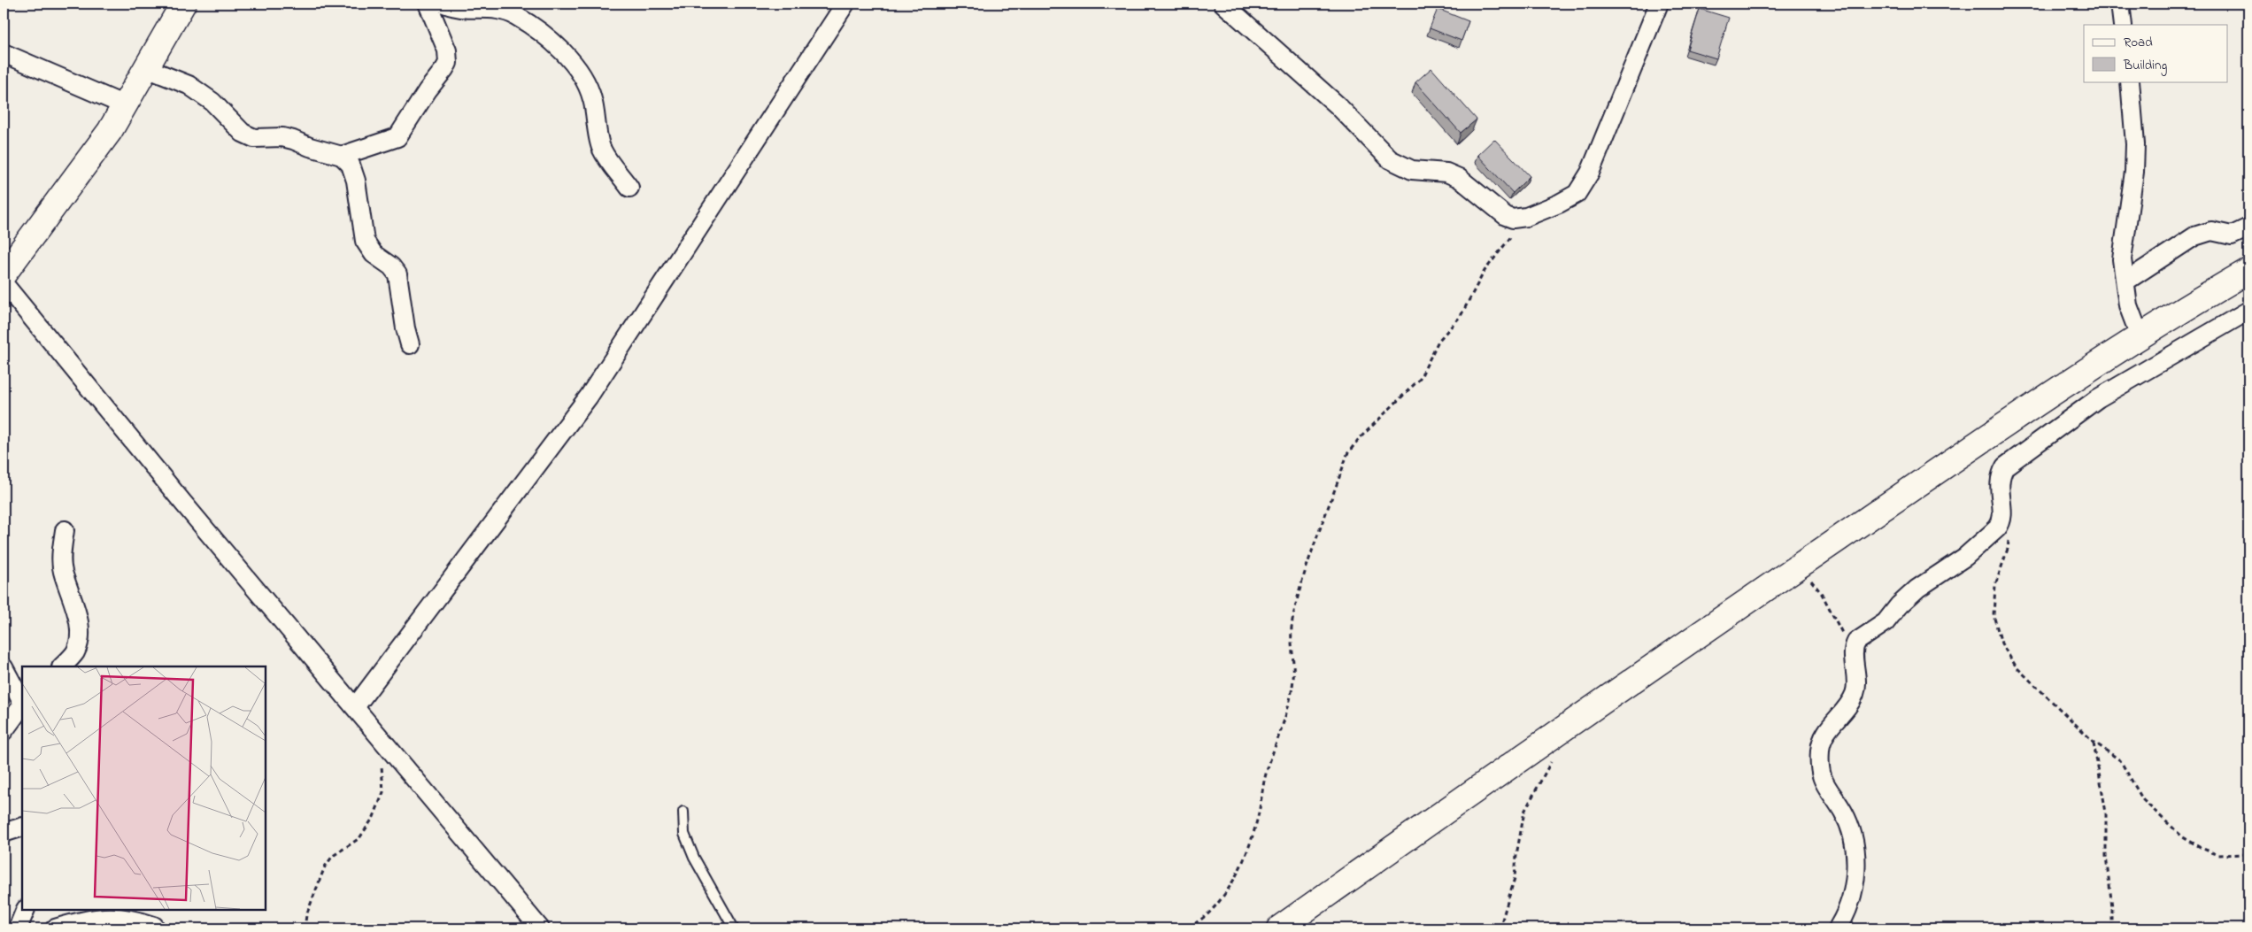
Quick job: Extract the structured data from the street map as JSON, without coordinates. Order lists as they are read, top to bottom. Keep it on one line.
{"legend":["Road","Building"]}
